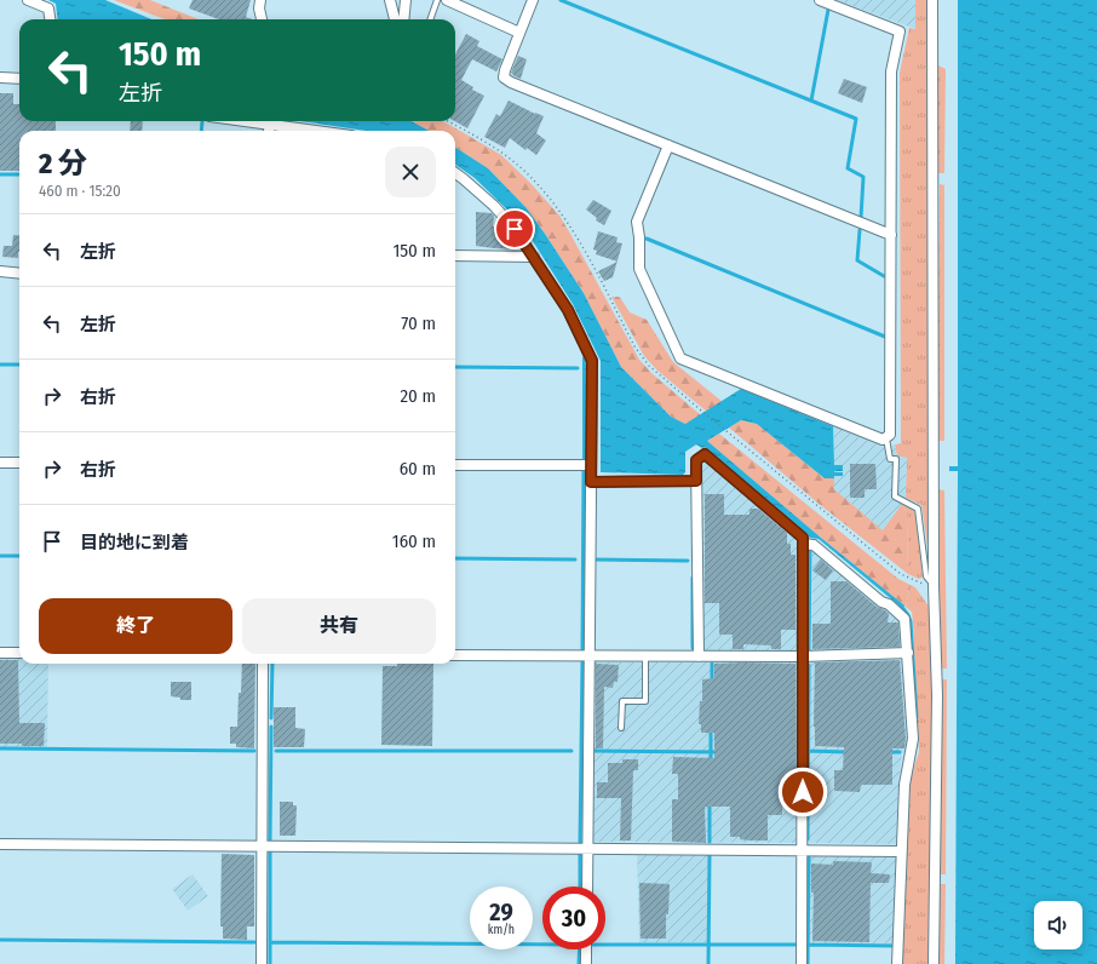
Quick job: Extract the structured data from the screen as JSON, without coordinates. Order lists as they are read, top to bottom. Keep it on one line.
{"page":{"turn":["150 m","左折"],"heading":["2 分","460 m · 15:20"],"list":[{"name":"左折","value":"150 m"},{"name":"左折","value":"70 m"},{"name":"右折","value":"20 m"},{"name":"右折","value":"60 m"},{"name":"目的地に到着","value":"160 m"}],"buttons":["終了","共有"],"speed":"29 km/h","limit":"30"}}
